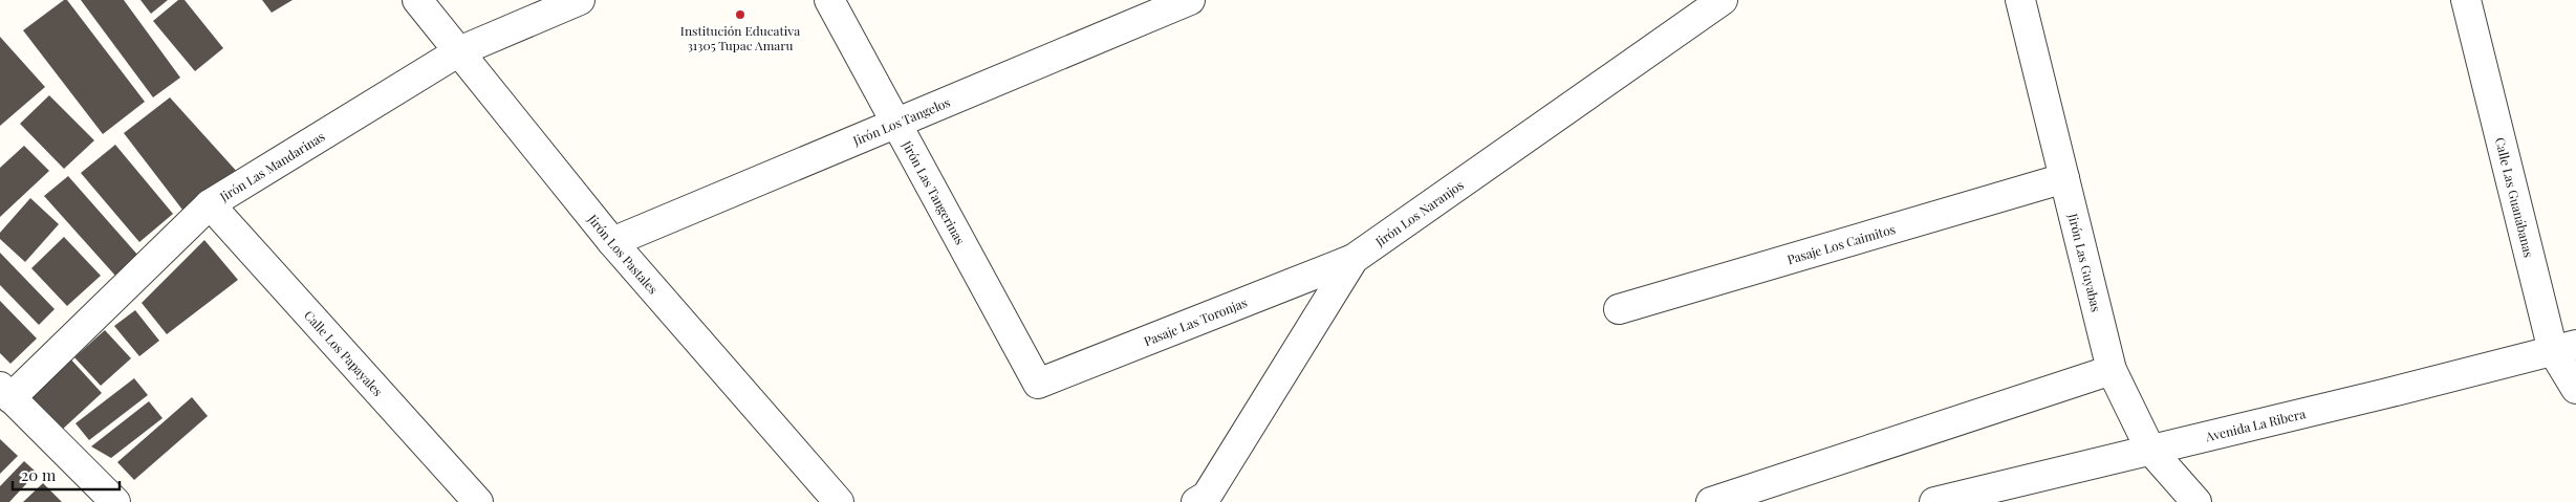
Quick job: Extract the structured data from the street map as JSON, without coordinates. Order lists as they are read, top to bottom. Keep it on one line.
{"streets":{"street":["Jirón Los Tangelos","Jirón Las Mandarinas","Jirón Las Tangerinas","Calle Las Guanábanas","Jirón Los Naranjos","Pasaje Los Caimitos","Jirón Los Pastales","Jirón Las Guyabas","Pasaje Las Toronjas","Calle Los Papayales","Avenida La Ribera"]},"crossings":[["Jirón Los Tangelos","Jirón Las Tangerinas"],["Jirón Los Tangelos","Jirón Los Pastales"],["Jirón Las Mandarinas","Jirón Los Pastales"],["Jirón Las Mandarinas","Calle Los Papayales"],["Jirón Las Tangerinas","Pasaje Las Toronjas"],["Calle Las Guanábanas","Avenida La Ribera"],["Jirón Los Naranjos","Pasaje Las Toronjas"],["Pasaje Los Caimitos","Jirón Las Guyabas"],["Jirón Las Guyabas","Avenida La Ribera"]],"places":["Institución Educativa 31305 Tupac Amaru"],"scale_bar":"20 m"}
